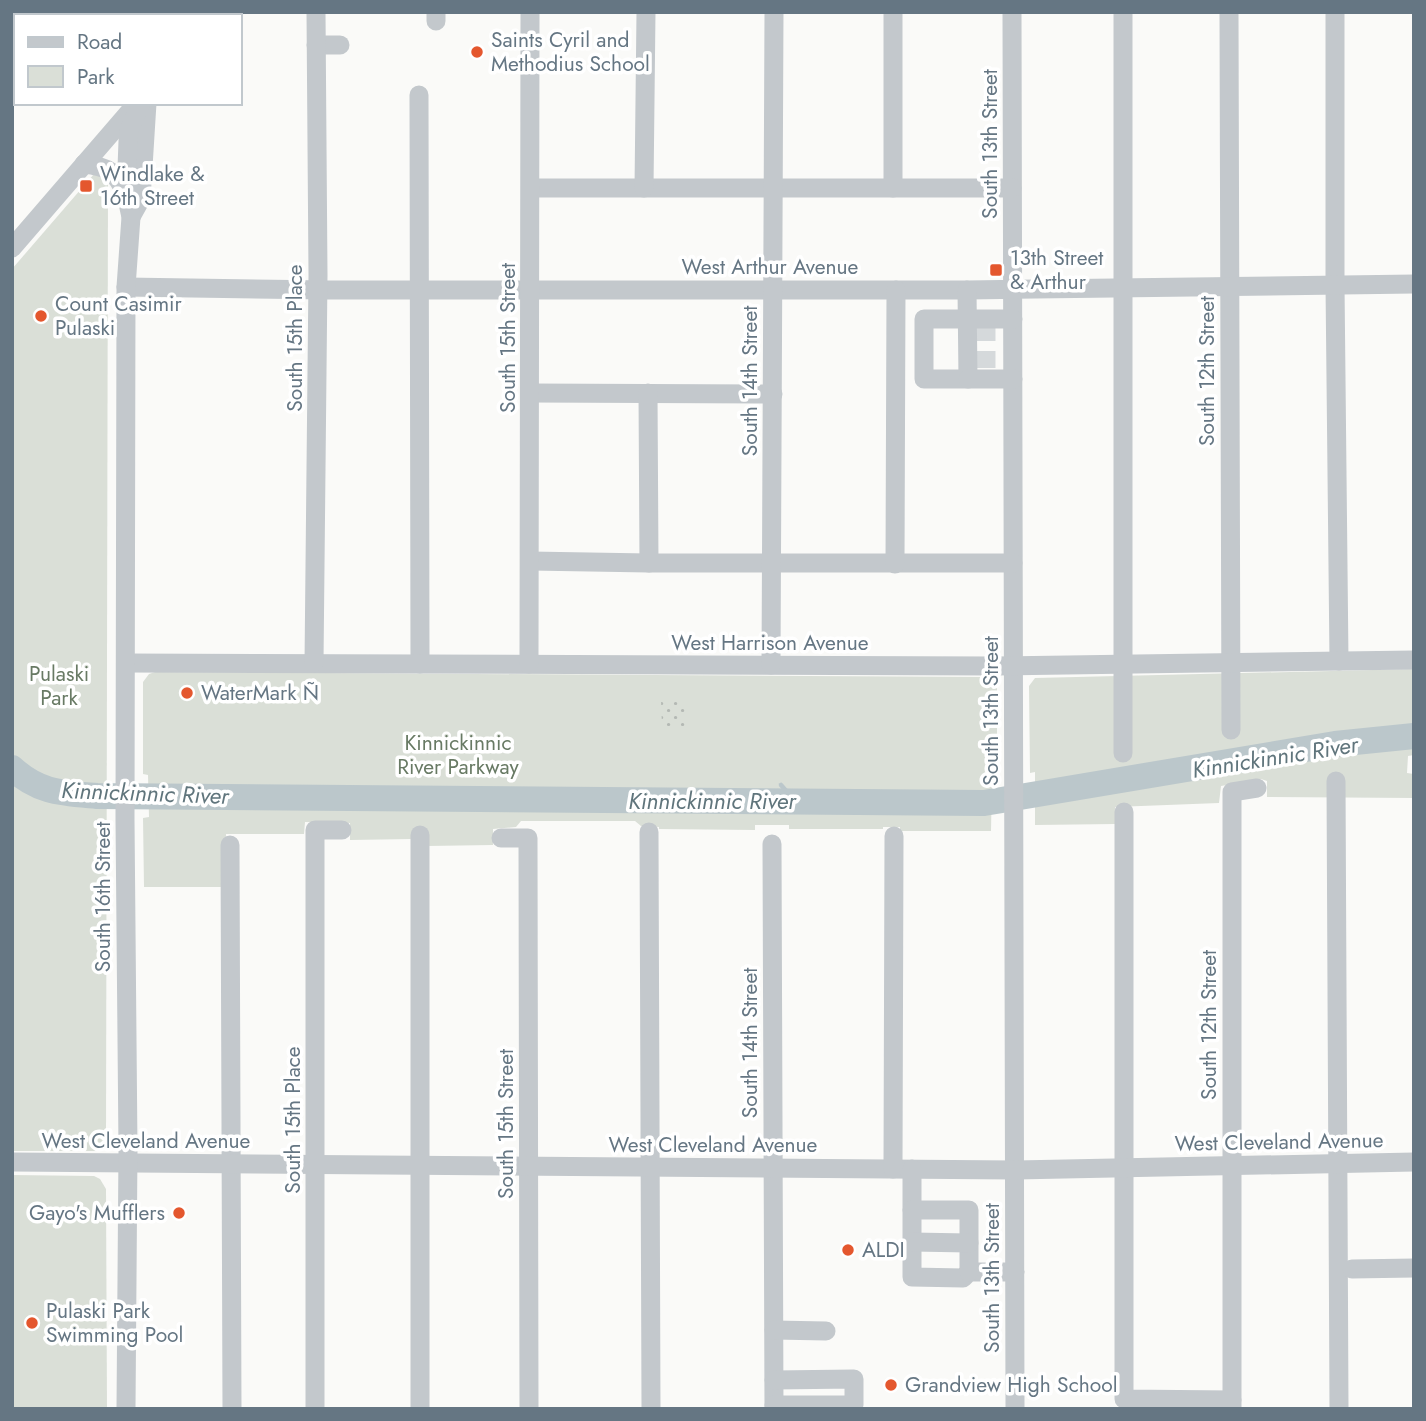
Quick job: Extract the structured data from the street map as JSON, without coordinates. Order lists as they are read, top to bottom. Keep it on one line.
{"streets":{"street":["South 13th Street","West Arthur Avenue","South 15th Place","South 15th Street","South 12th Street","South 14th Street","West Harrison Avenue","South 16th Street","West Cleveland Avenue"]},"crossings":[["South 13th Street","West Arthur Avenue"],["South 13th Street","West Harrison Avenue"],["South 13th Street","West Cleveland Avenue"],["West Arthur Avenue","South 15th Place"],["West Arthur Avenue","South 15th Street"],["West Arthur Avenue","South 12th Street"],["West Arthur Avenue","South 14th Street"],["West Arthur Avenue","South 16th Street"],["South 15th Place","West Harrison Avenue"],["South 15th Place","West Cleveland Avenue"],["South 15th Street","West Harrison Avenue"],["South 15th Street","West Cleveland Avenue"],["South 12th Street","West Harrison Avenue"],["South 12th Street","West Cleveland Avenue"],["South 14th Street","West Harrison Avenue"],["South 14th Street","West Cleveland Avenue"],["West Harrison Avenue","South 16th Street"],["South 16th Street","West Cleveland Avenue"]],"water":["Kinnickinnic River"],"parks":["Pulaski Park","Kinnickinnic River Parkway"],"places":{"other":["Saints Cyril and Methodius School","Count Casimir Pulaski","WaterMark Ñ","Gayo's Mufflers","ALDI","Pulaski Park Swimming Pool","Grandview High School"],"transit":["Windlake & 16th Street","13th Street & Arthur"]},"legend":["Road","Park"]}
